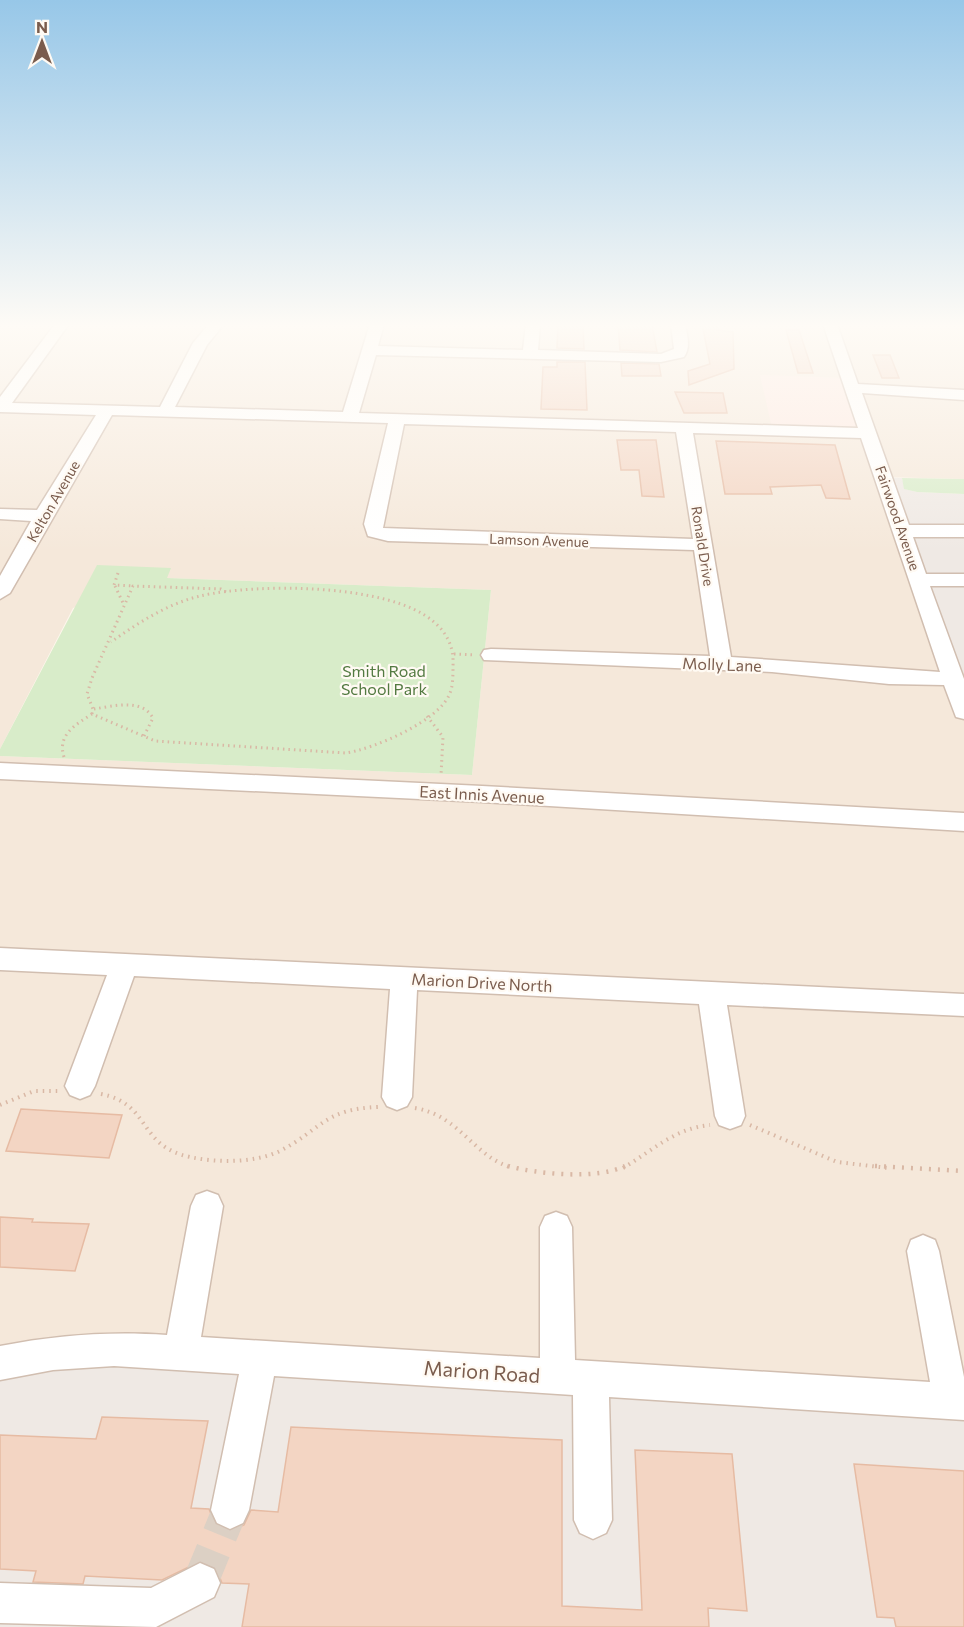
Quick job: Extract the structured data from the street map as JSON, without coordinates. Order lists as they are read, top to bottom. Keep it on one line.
{"streets":{"street":["Kelton Avenue","Fairwood Avenue","Lamson Avenue","Ronald Drive","Molly Lane","East Innis Avenue","Marion Drive North","Marion Road"]},"crossings":[["Fairwood Avenue","Molly Lane"],["Lamson Avenue","Ronald Drive"],["Ronald Drive","Molly Lane"]],"parks":["Smith Road School Park"],"north":"top"}
